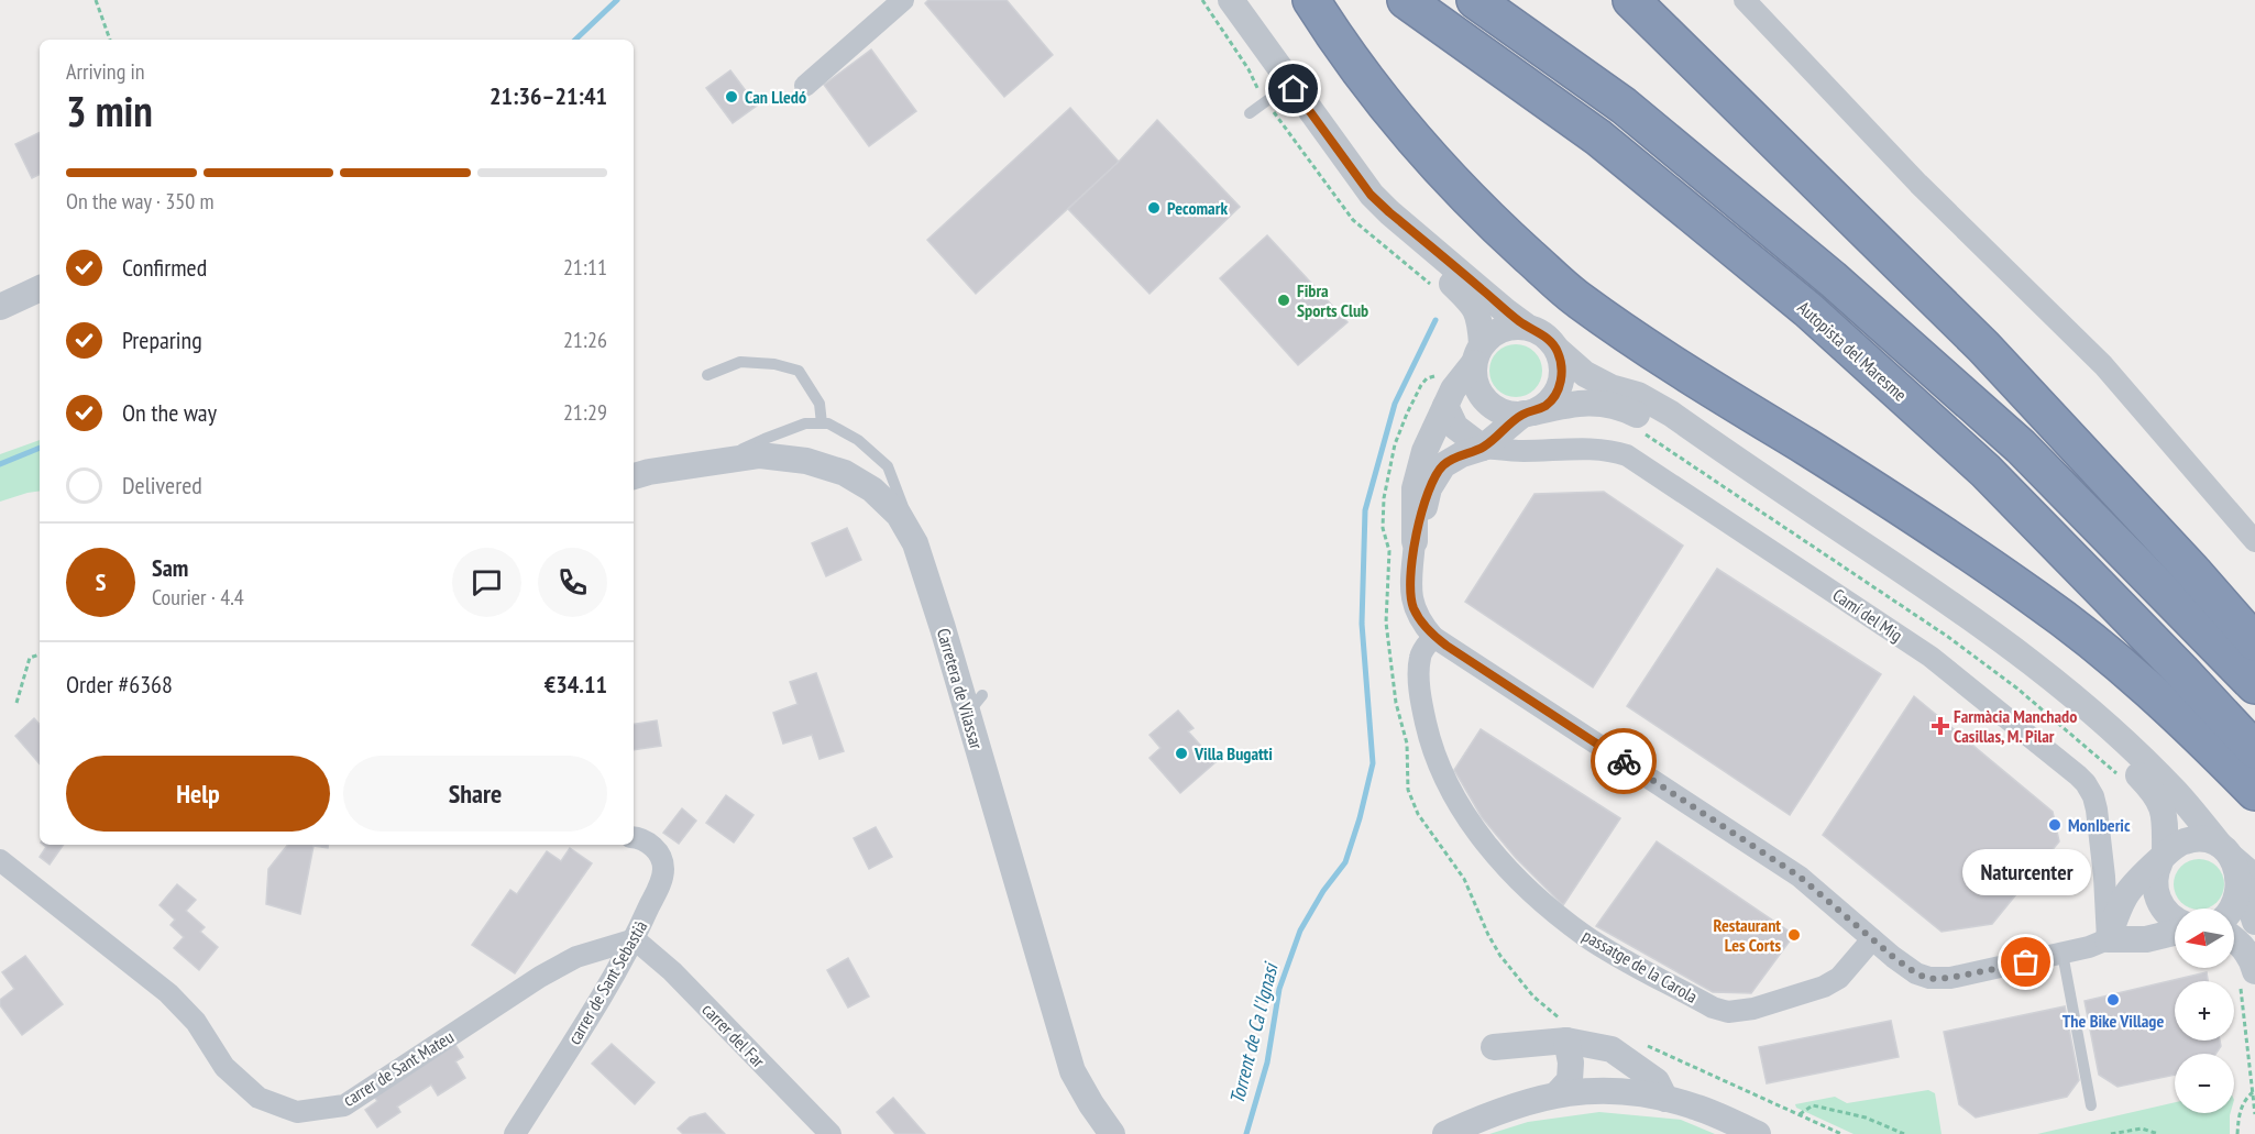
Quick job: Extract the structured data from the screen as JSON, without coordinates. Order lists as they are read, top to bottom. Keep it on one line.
{"streets":{"highway":["Autopista del Maresme"],"street":["Camí del Mig","Carretera de Vilassar","passatge de la Carola","carrer de Sant Sebastià","carrer del Far","carrer de Sant Mateu"]},"crossings":[["carrer de Sant Sebastià","carrer del Far"],["carrer de Sant Sebastià","carrer de Sant Mateu"],["carrer del Far","carrer de Sant Mateu"]],"water":["Torrent de Ca l'Ignasi"],"places":{"other":["Can Lledó","Pecomark","Fibra Sports Club","Villa Bugatti","MonIberic","Restaurant Les Corts","Naturcenter","The Bike Village"],"health":["Farmàcia Manchado Casillas, M. Pilar"]},"north":"left","page":{"heading":["3 min","Arriving in","21:36–21:41"],"panel":["Sam","Courier · 4.4","Order #6368","€34.11"],"bar":"On the way · 350 m","list":[["Confirmed","21:11"],["Preparing","21:26"],["On the way","21:29"],"Delivered"],"round":"S","buttons":["Help","Share"],"bubble":"Naturcenter","map_buttons":["+","−"]}}
